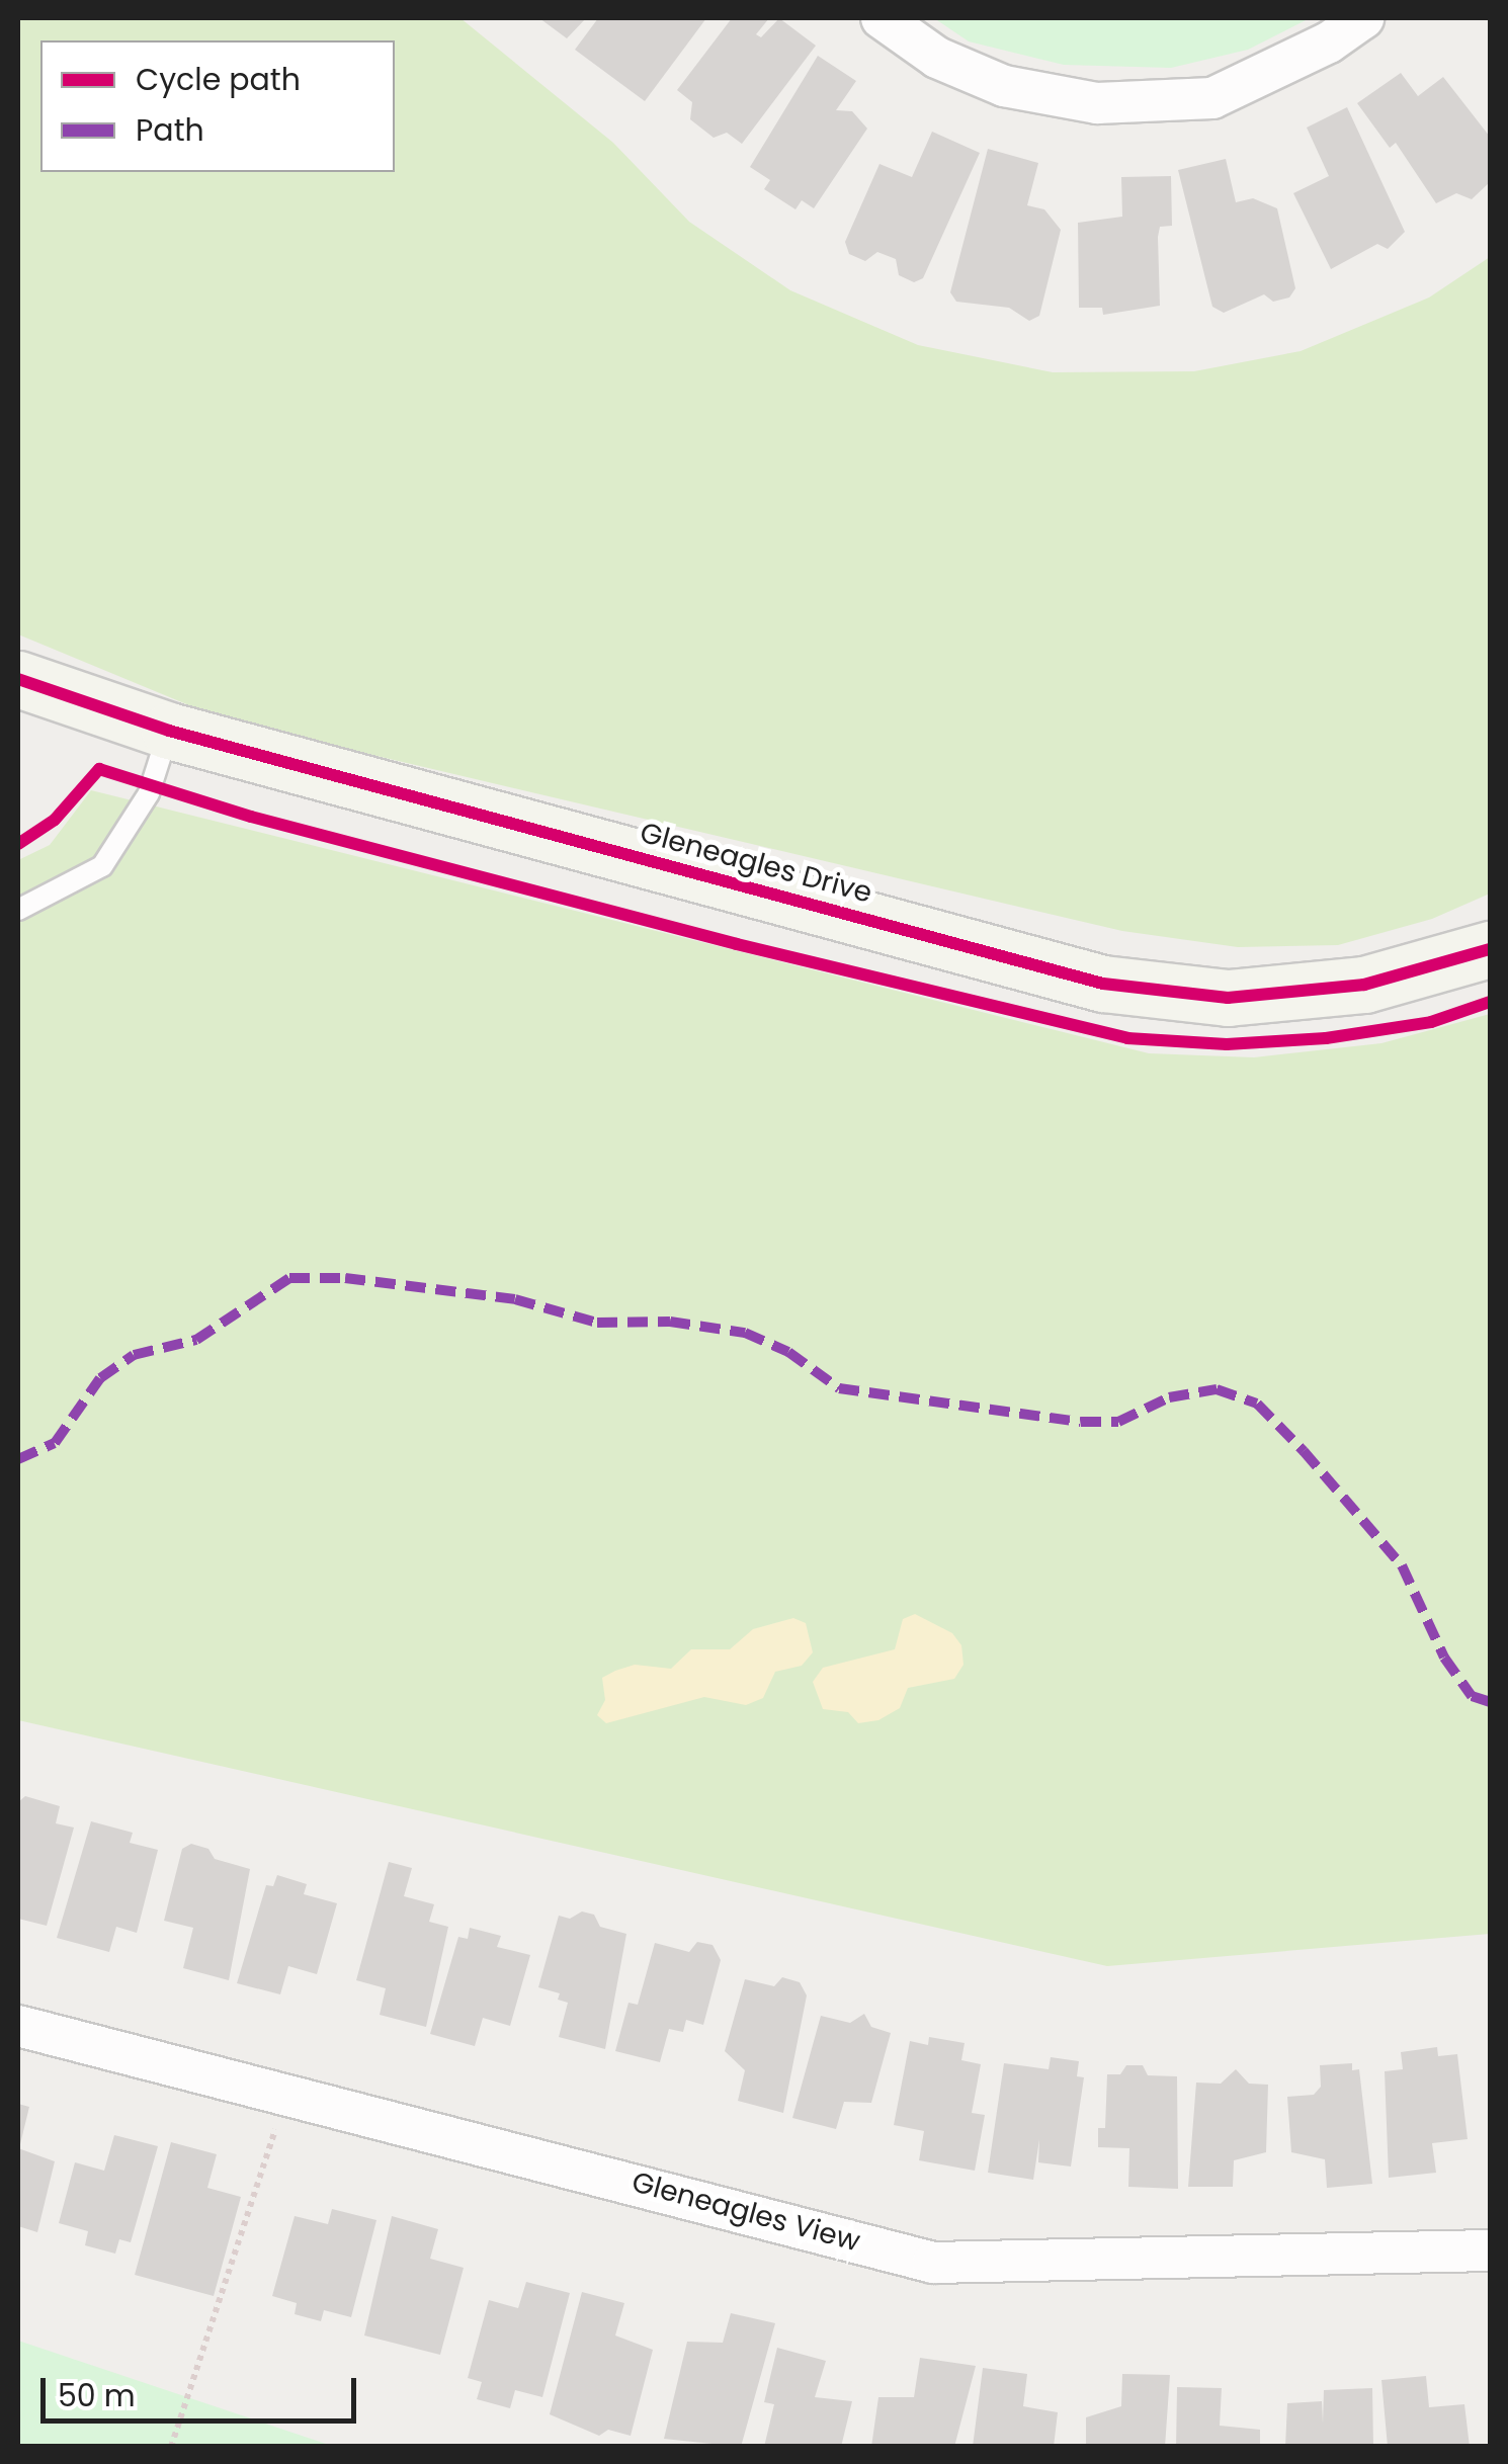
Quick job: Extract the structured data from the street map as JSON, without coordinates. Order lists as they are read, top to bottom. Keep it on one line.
{"streets":{"street":["Gleneagles Drive","Gleneagles View"]},"legend":["Cycle path","Path"],"scale_bar":"50 m"}
